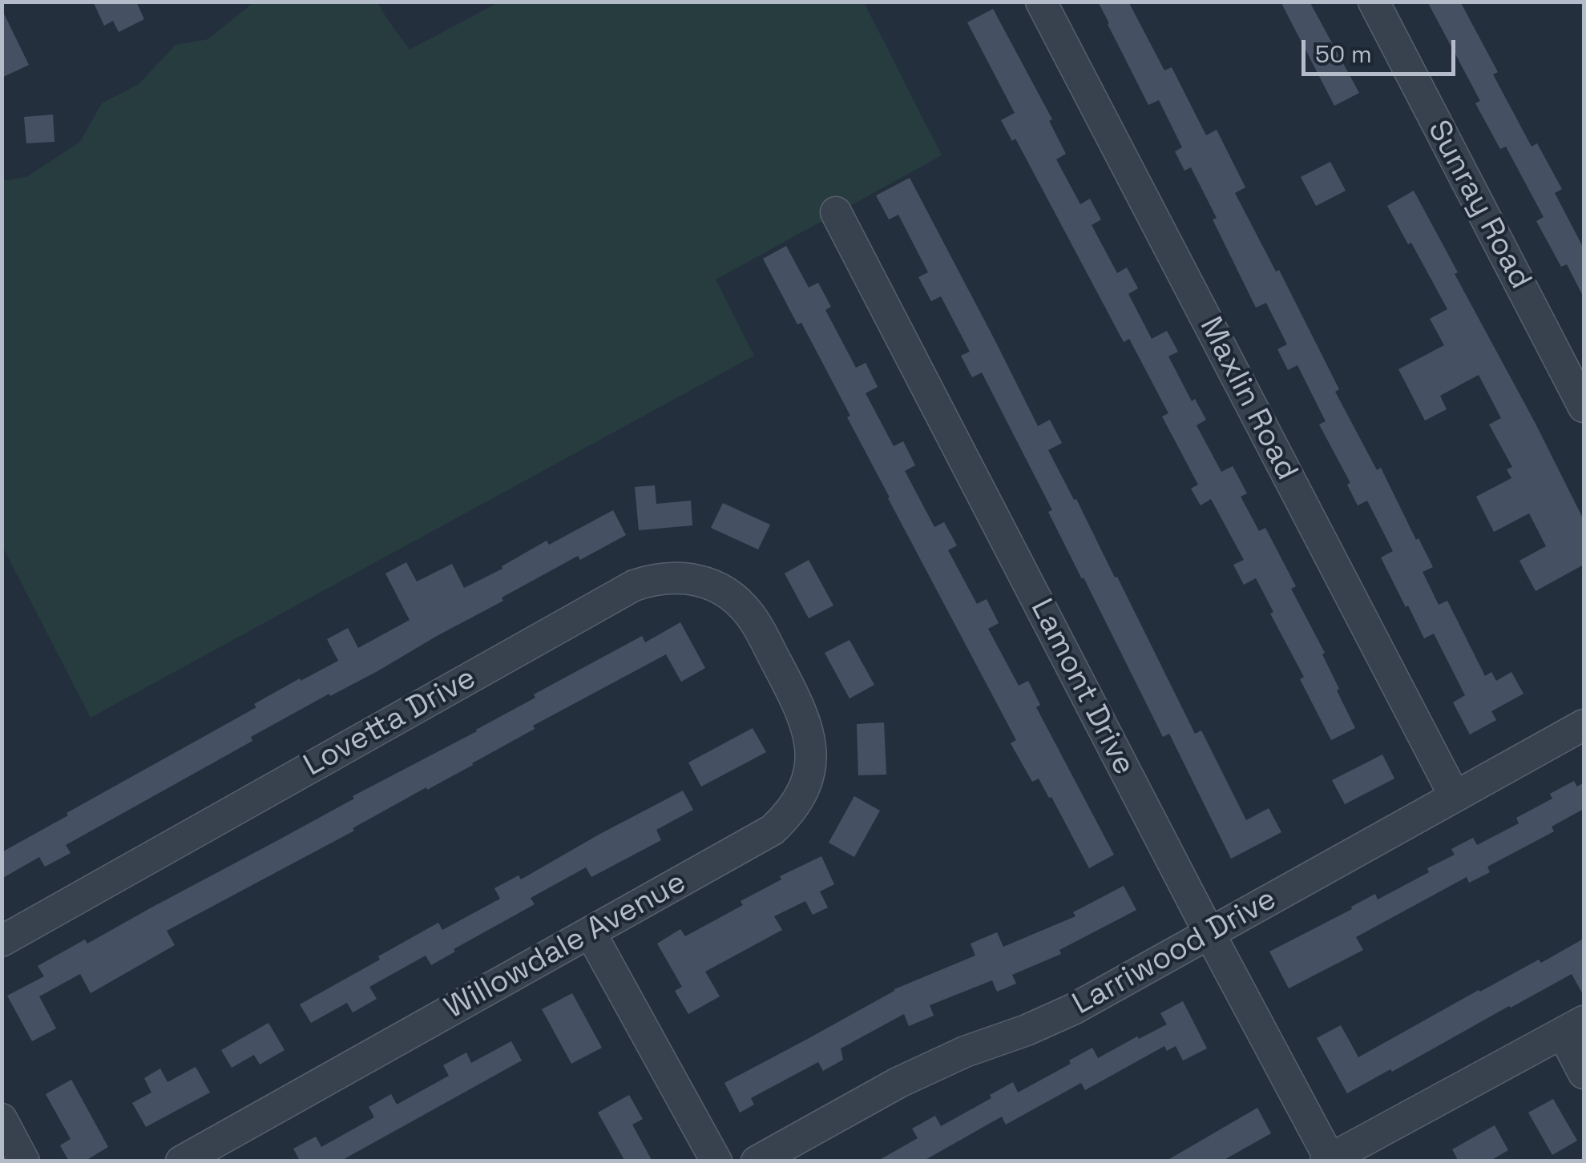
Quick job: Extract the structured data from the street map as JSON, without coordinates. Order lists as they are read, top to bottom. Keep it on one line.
{"streets":{"street":["Sunray Road","Maxlin Road","Lamont Drive","Lovetta Drive","Willowdale Avenue","Larriwood Drive"]},"crossings":[["Maxlin Road","Larriwood Drive"],["Lamont Drive","Larriwood Drive"],["Lovetta Drive","Willowdale Avenue"]],"scale_bar":"50 m"}
